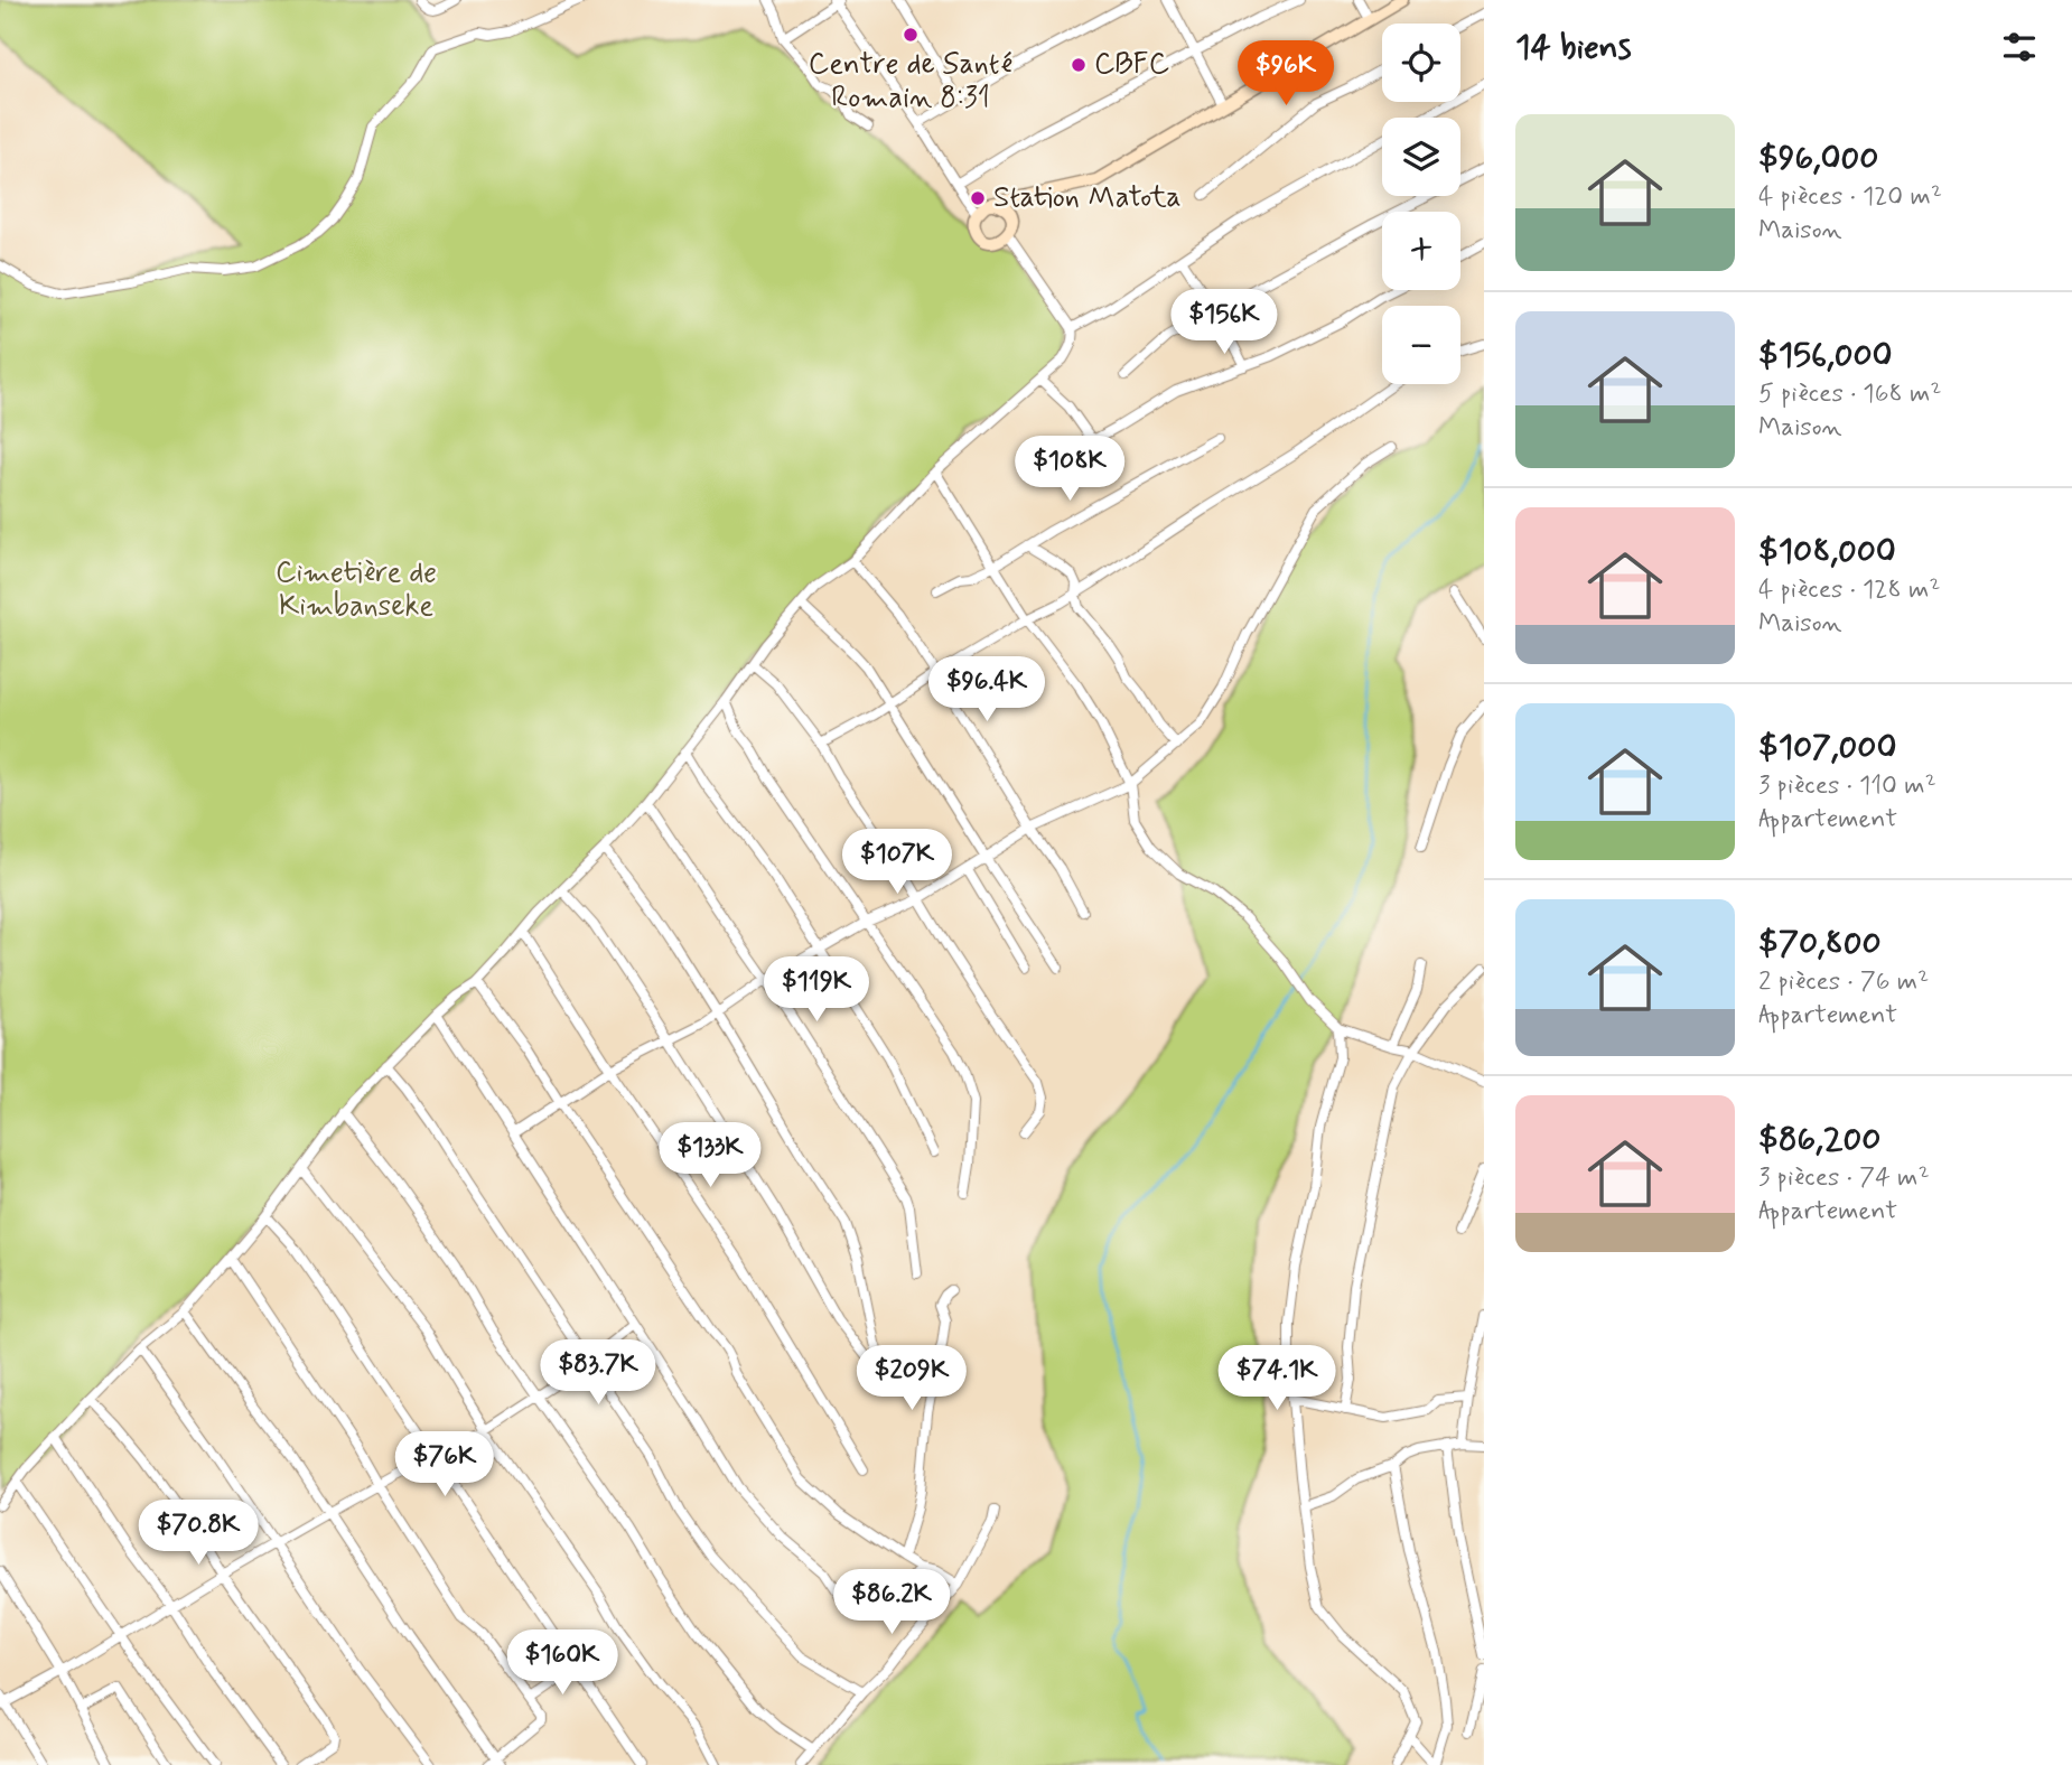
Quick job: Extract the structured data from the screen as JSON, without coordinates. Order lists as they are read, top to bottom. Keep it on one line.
{"parks":["Cimetière de Kimbanseke"],"places":["Centre de Santé Romain 8:31","CBFC","Station Matota"],"page":{"heading":"14 biens","map_buttons":["+","−"],"price":["$96K","$156K","$108K","$96.4K","$107K","$119K","$133K","$83.7K","$209K","$74.1K","$76K","$70.8K","$86.2K","$160K"],"list":[{"name":"$96,000","note":"4 pièces · 120 m² · Maison"},{"name":"$156,000","note":"5 pièces · 168 m² · Maison"},{"name":"$108,000","note":"4 pièces · 128 m² · Maison"},{"name":"$107,000","note":"3 pièces · 110 m² · Appartement"},{"name":"$70,800","note":"2 pièces · 76 m² · Appartement"},{"name":"$86,200","note":"3 pièces · 74 m² · Appartement"}]}}
